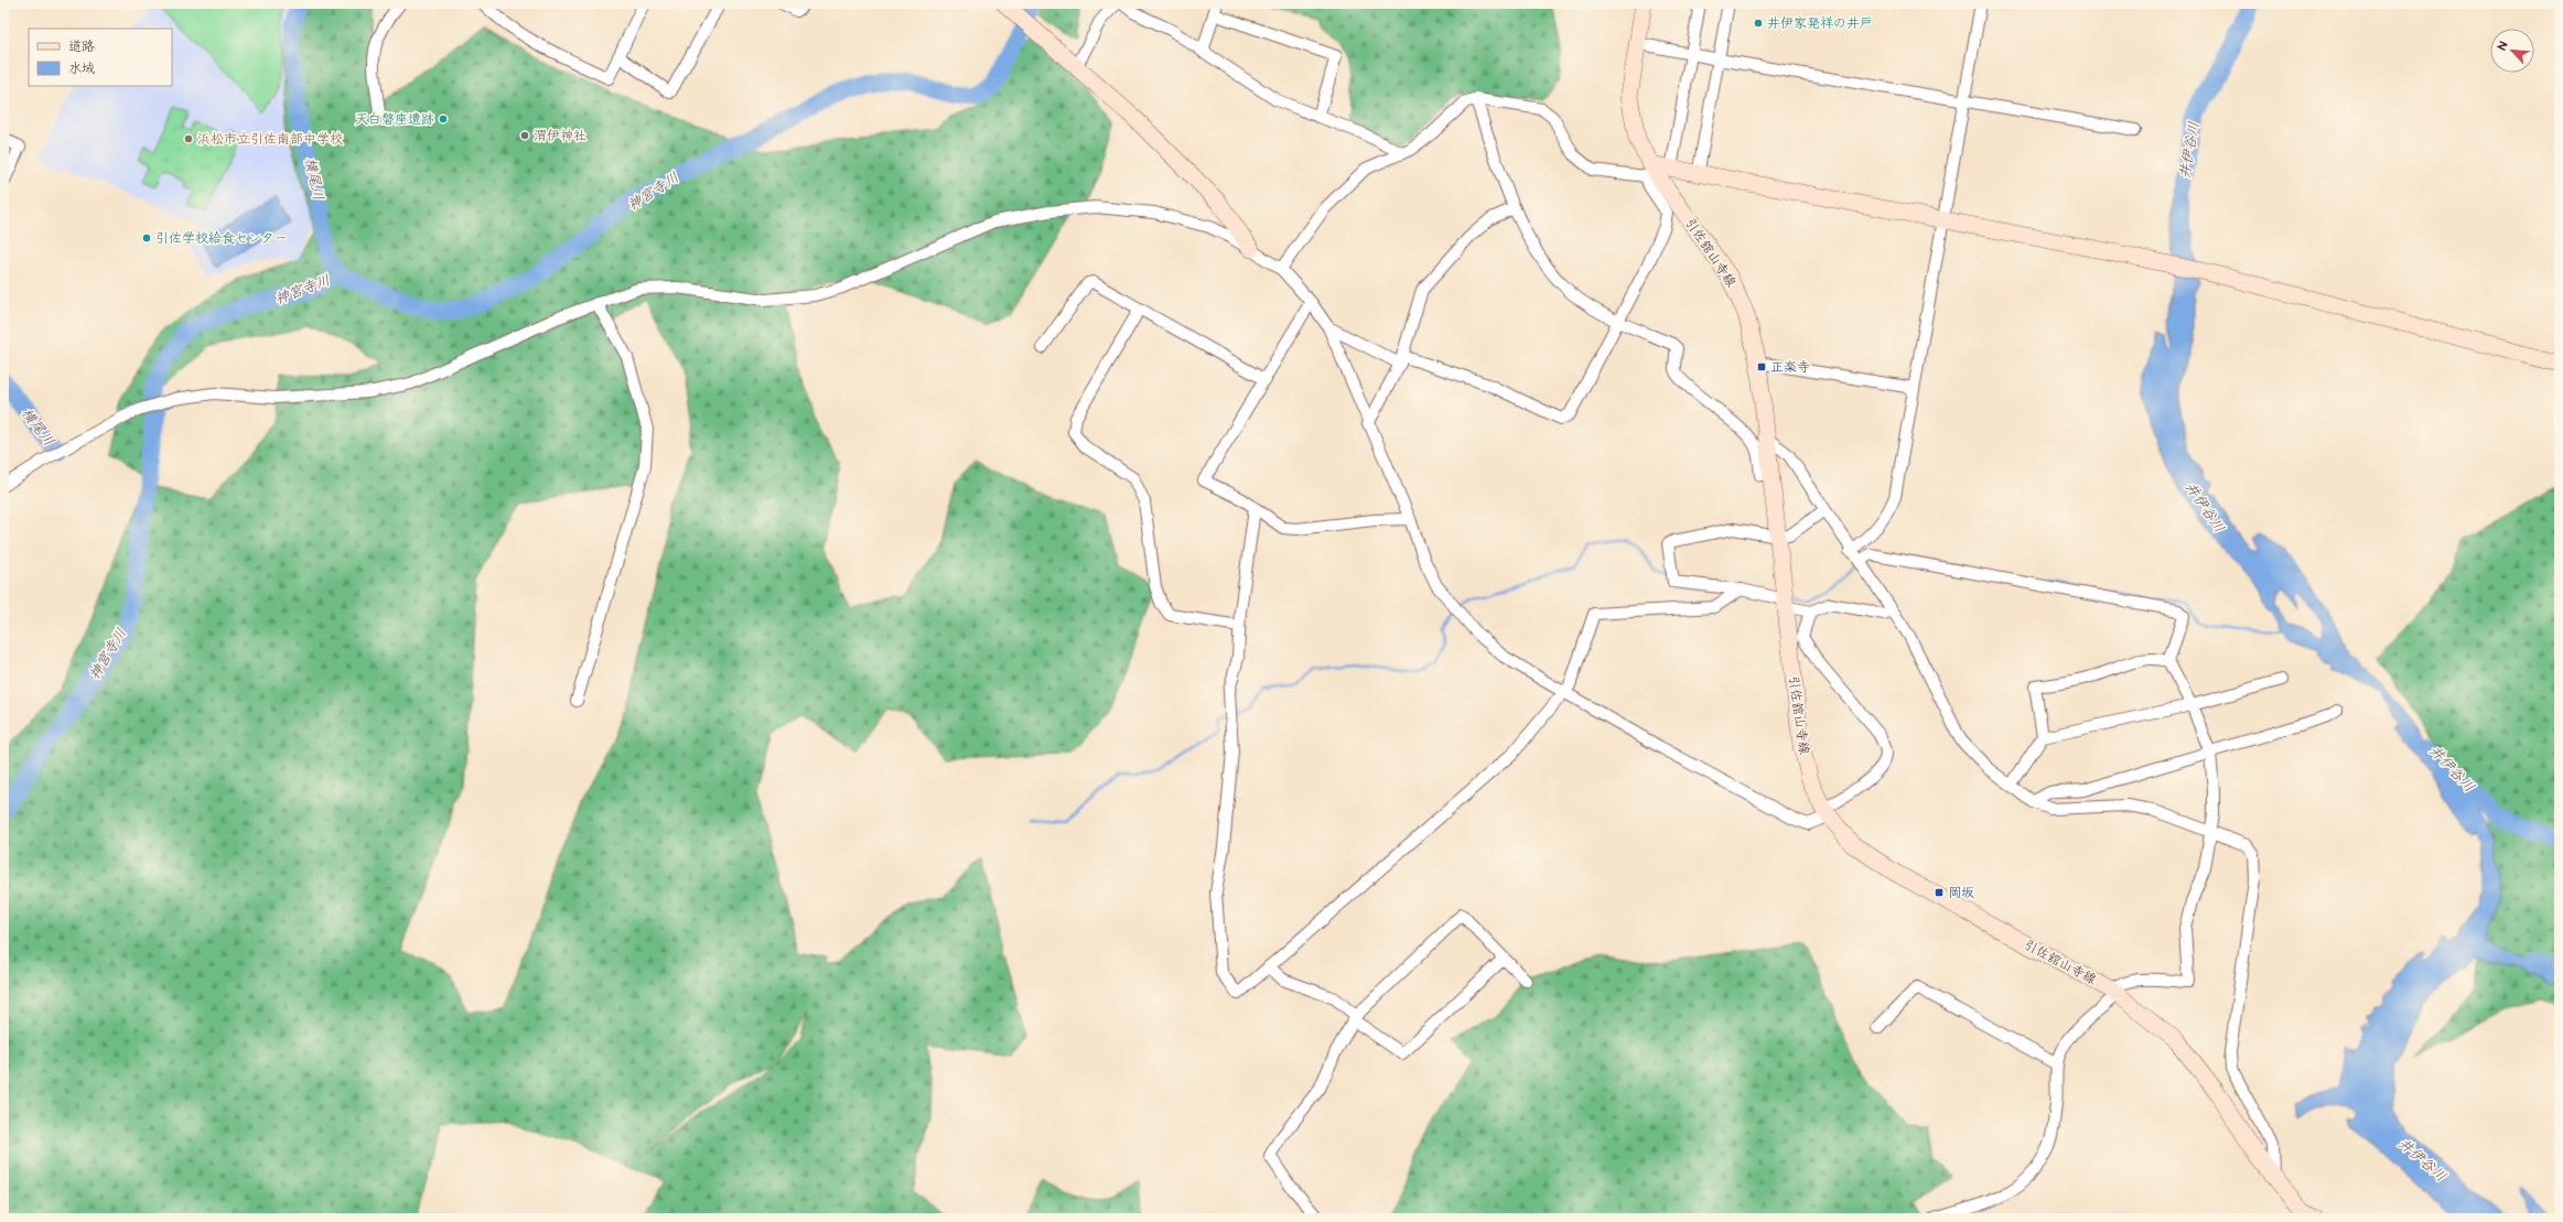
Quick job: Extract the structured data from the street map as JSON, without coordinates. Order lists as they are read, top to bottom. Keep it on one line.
{"streets":{"main road":["引佐舘山寺線"]},"water":["井伊谷川","横尾川","神宮寺川"],"places":{"other":["井伊家発祥の井戸","天白磐座遺跡","渭伊神社","浜松市立引佐南部中学校","引佐学校給食センター"],"transit":["正楽寺","岡坂"]},"legend":["道路","水域"],"north":"top left"}
